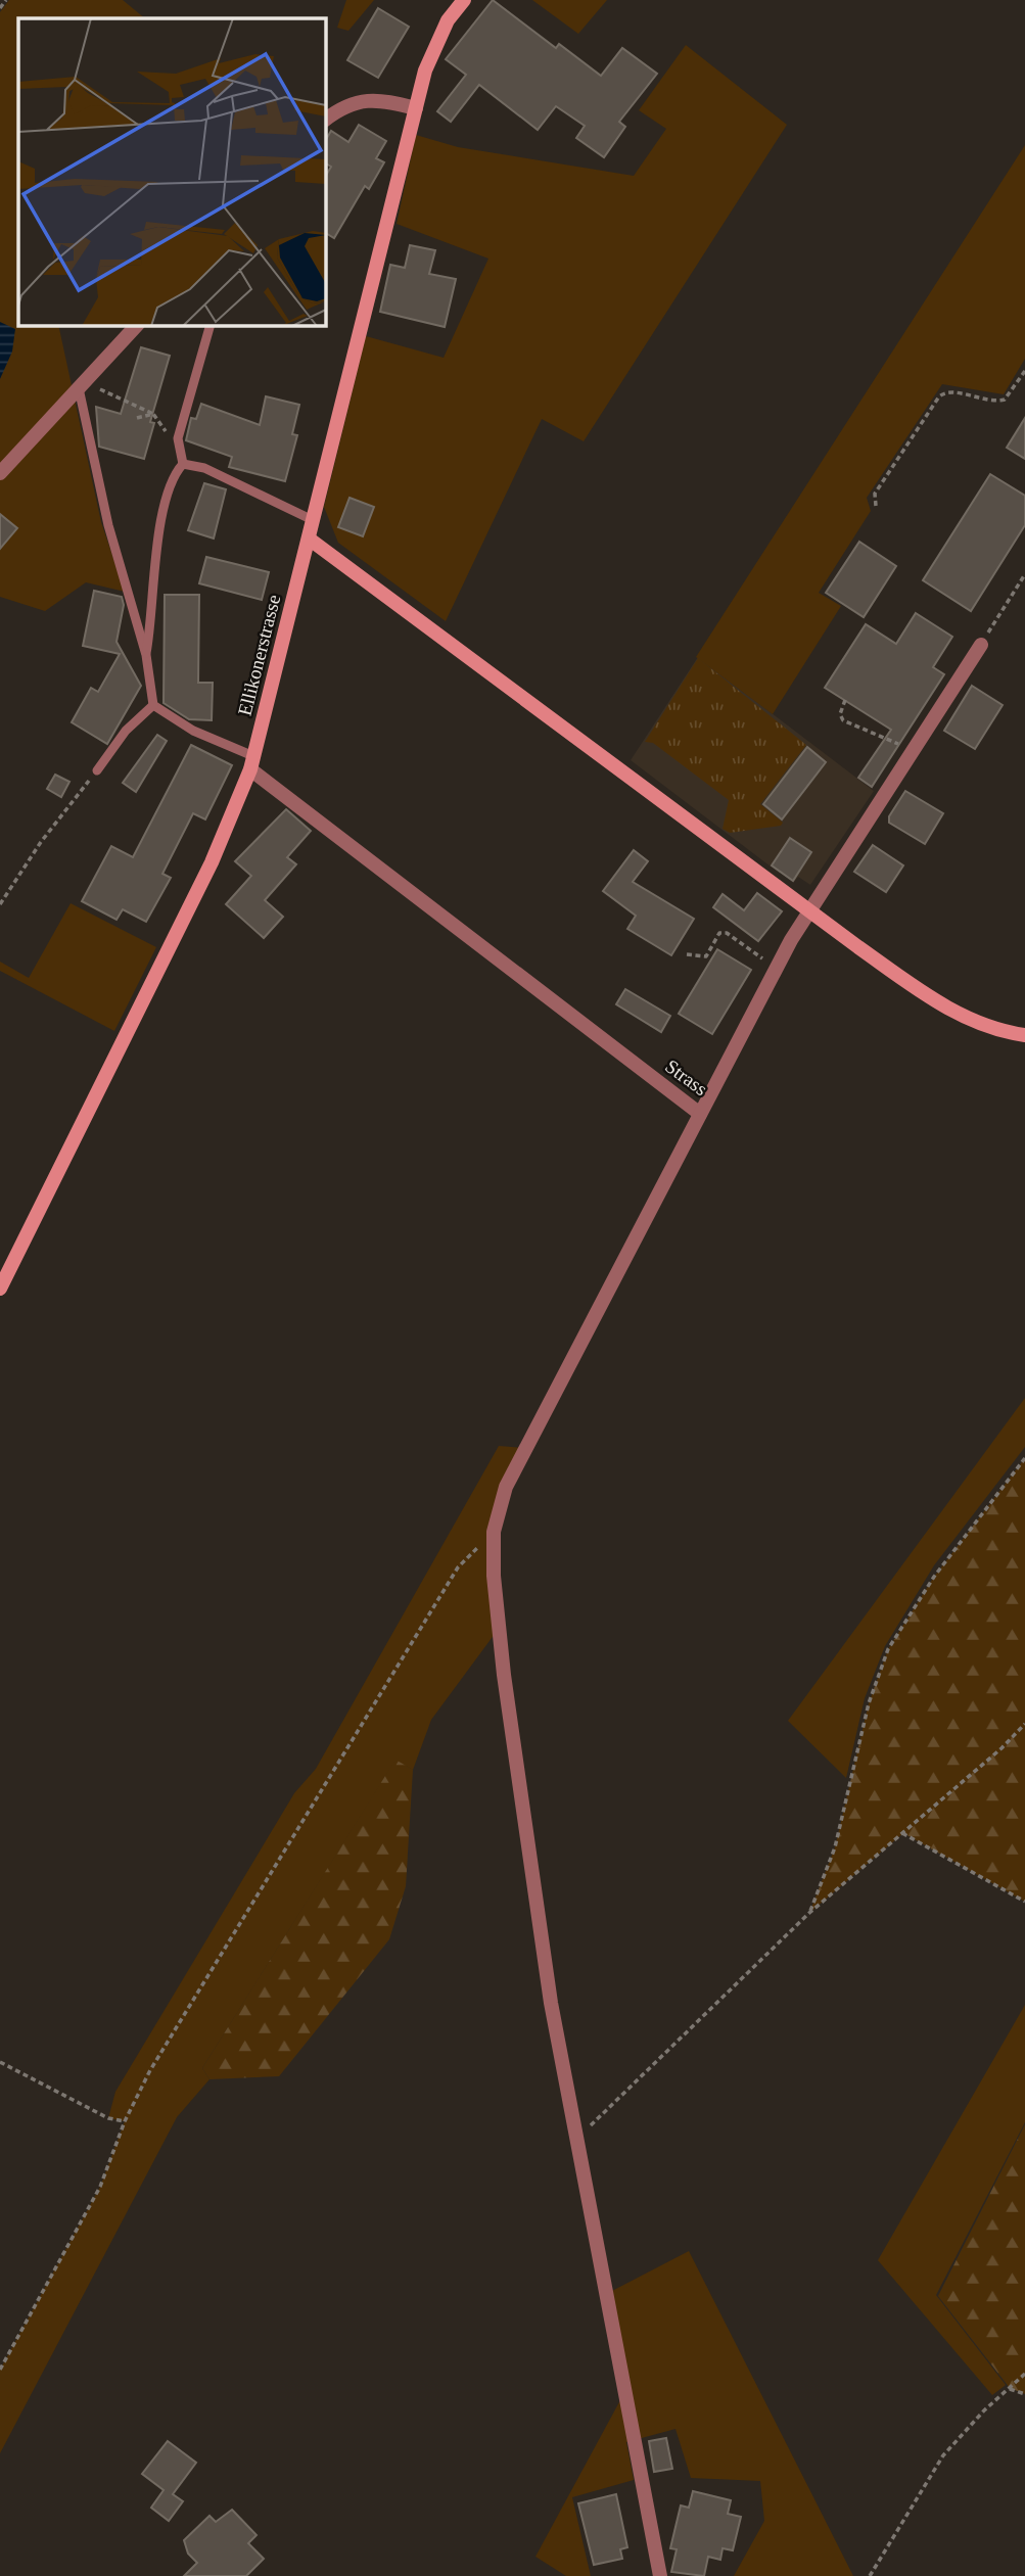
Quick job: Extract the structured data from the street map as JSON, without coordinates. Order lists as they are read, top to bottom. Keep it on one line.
{"streets":{"street":["Ellikonerstrasse","Strass"]},"crossings":[["Ellikonerstrasse","Strass"]]}
